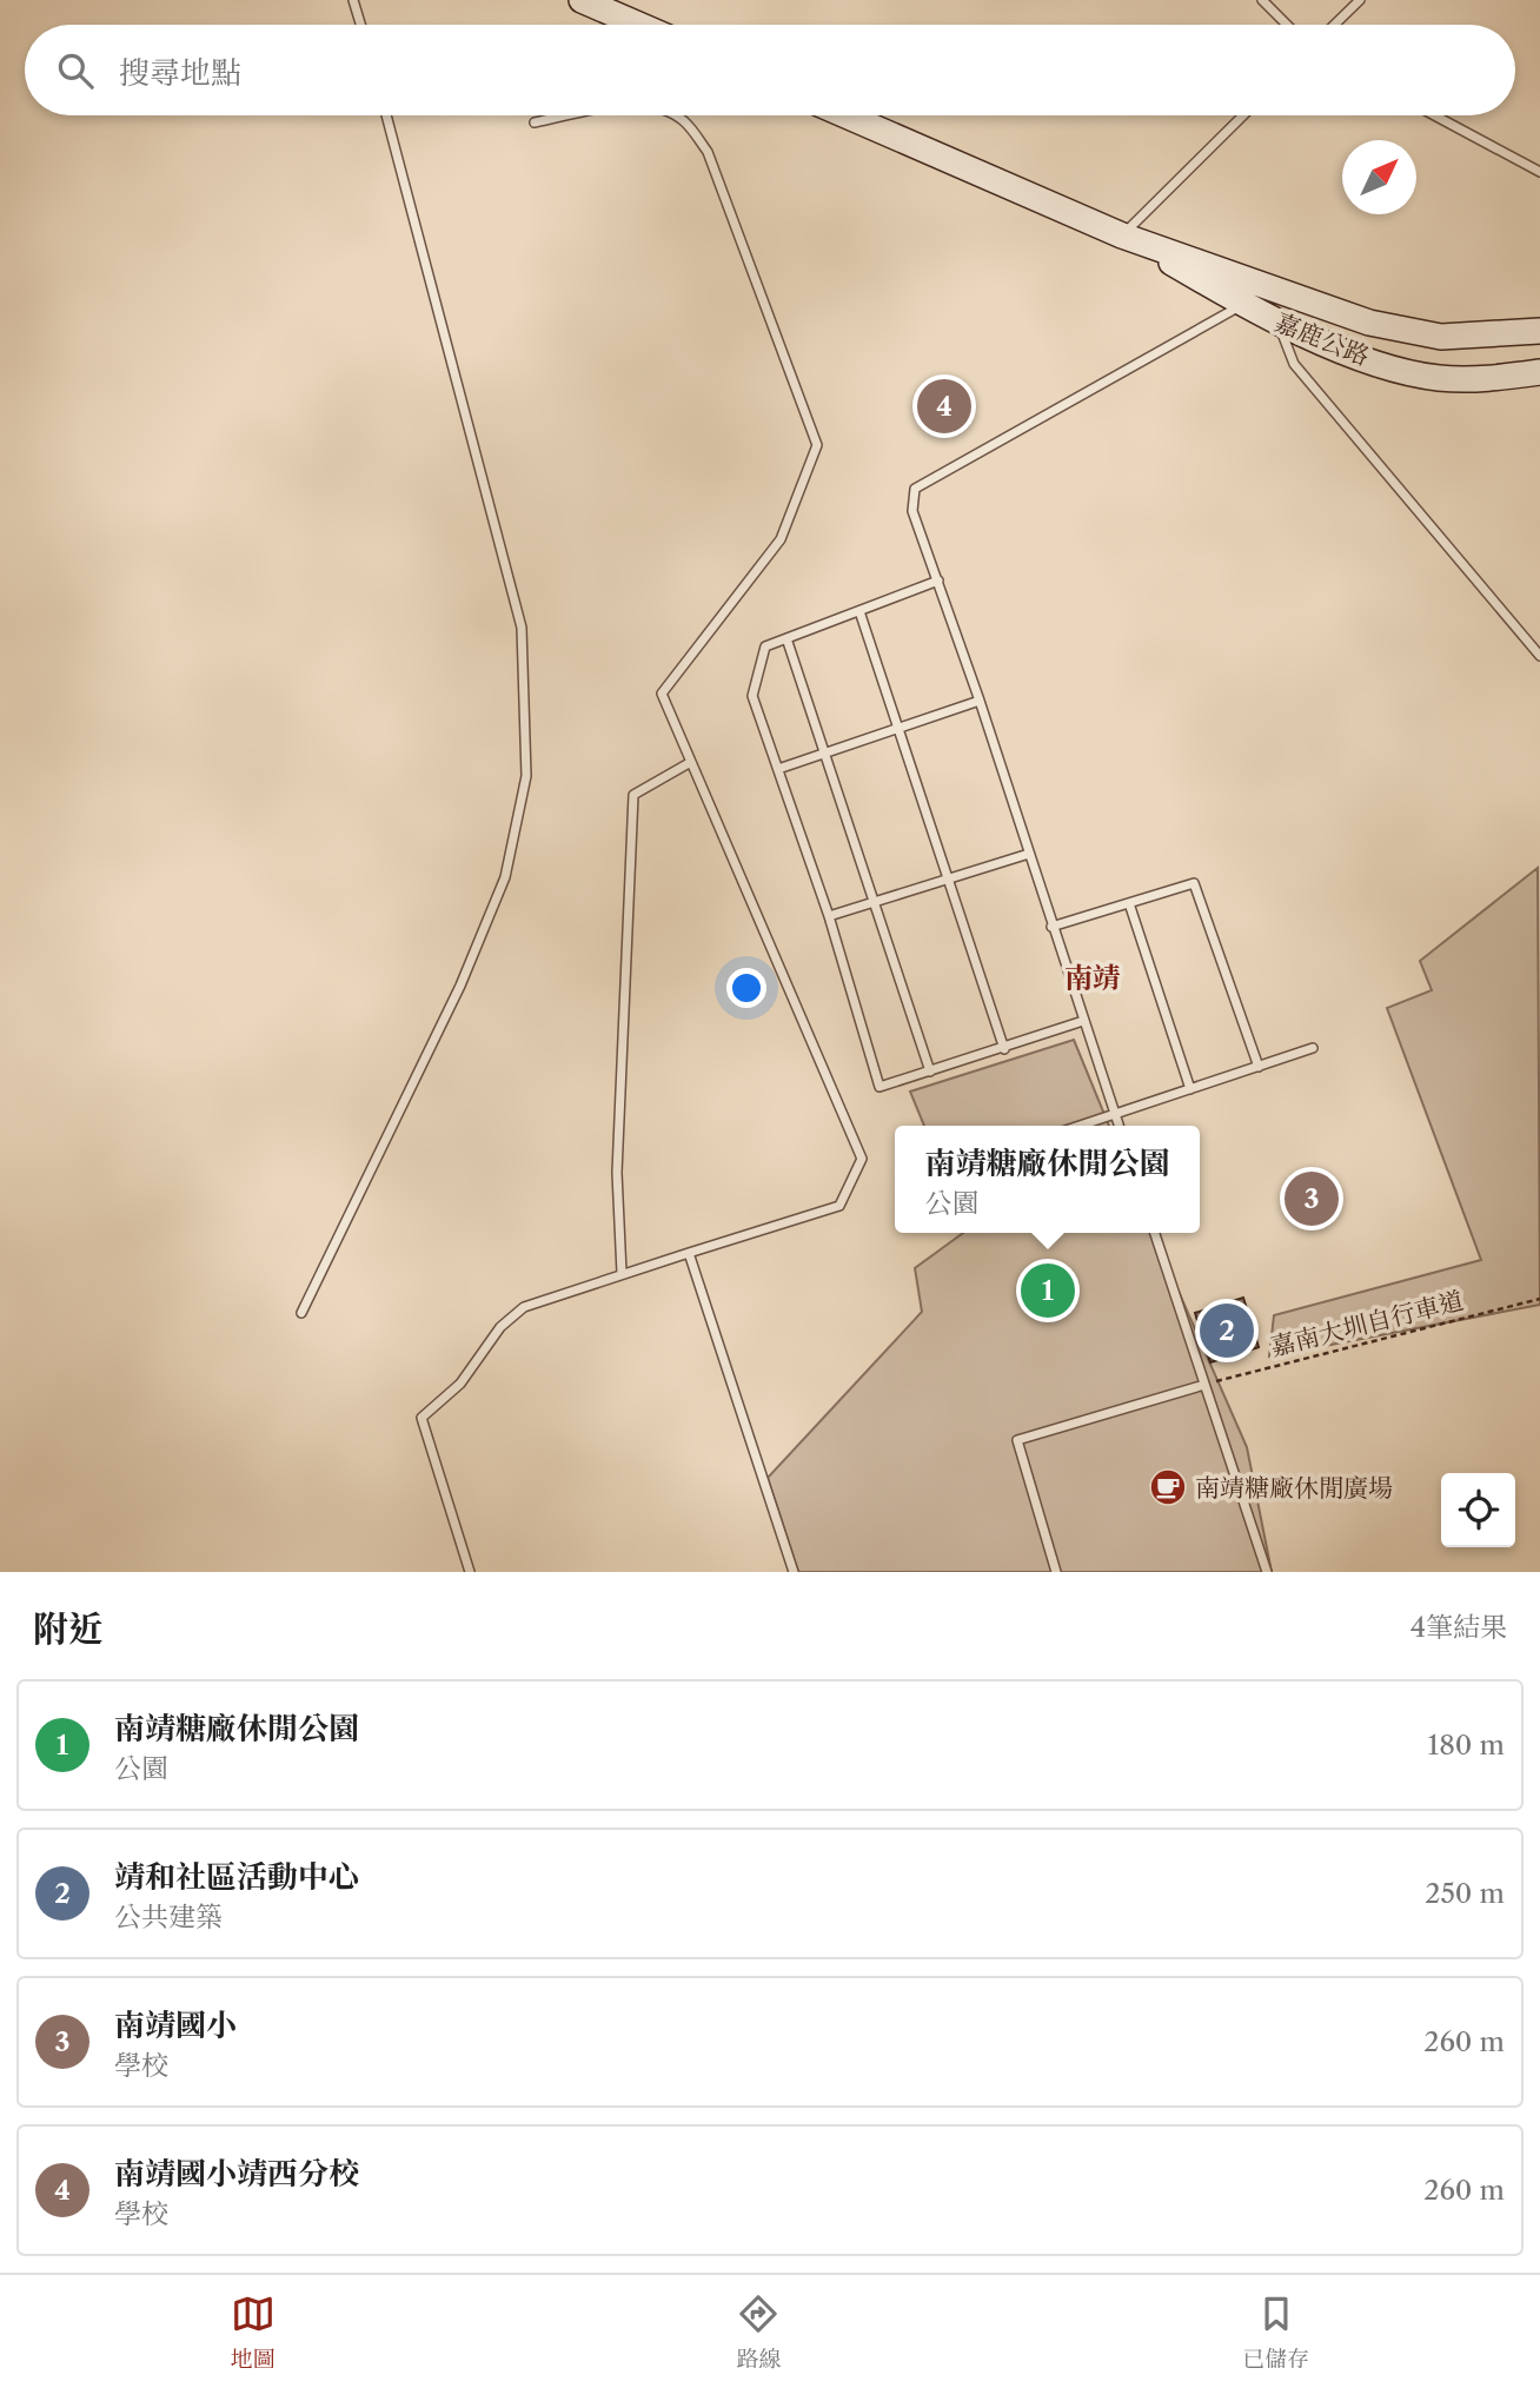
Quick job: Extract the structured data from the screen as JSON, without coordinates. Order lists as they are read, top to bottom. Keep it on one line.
{"streets":{"main road":["嘉鹿公路"],"path":["嘉南大圳自行車道"]},"districts":["南靖"],"places":{"cafe":["南靖糖廠休閒廣場"]},"north":"top right","page":{"search":"搜尋地點","pins":["4","3","1","2"],"popup":["南靖糖廠休閒公園","公園"],"heading":["附近","4筆結果"],"list":[{"mark":"1","name":"南靖糖廠休閒公園","note":"公園","value":"180 m"},{"mark":"2","name":"靖和社區活動中心","note":"公共建築","value":"250 m"},{"mark":"3","name":"南靖國小","note":"學校","value":"260 m"},{"mark":"4","name":"南靖國小靖西分校","note":"學校","value":"260 m"}],"nav":["地圖","路線","已儲存"]}}
